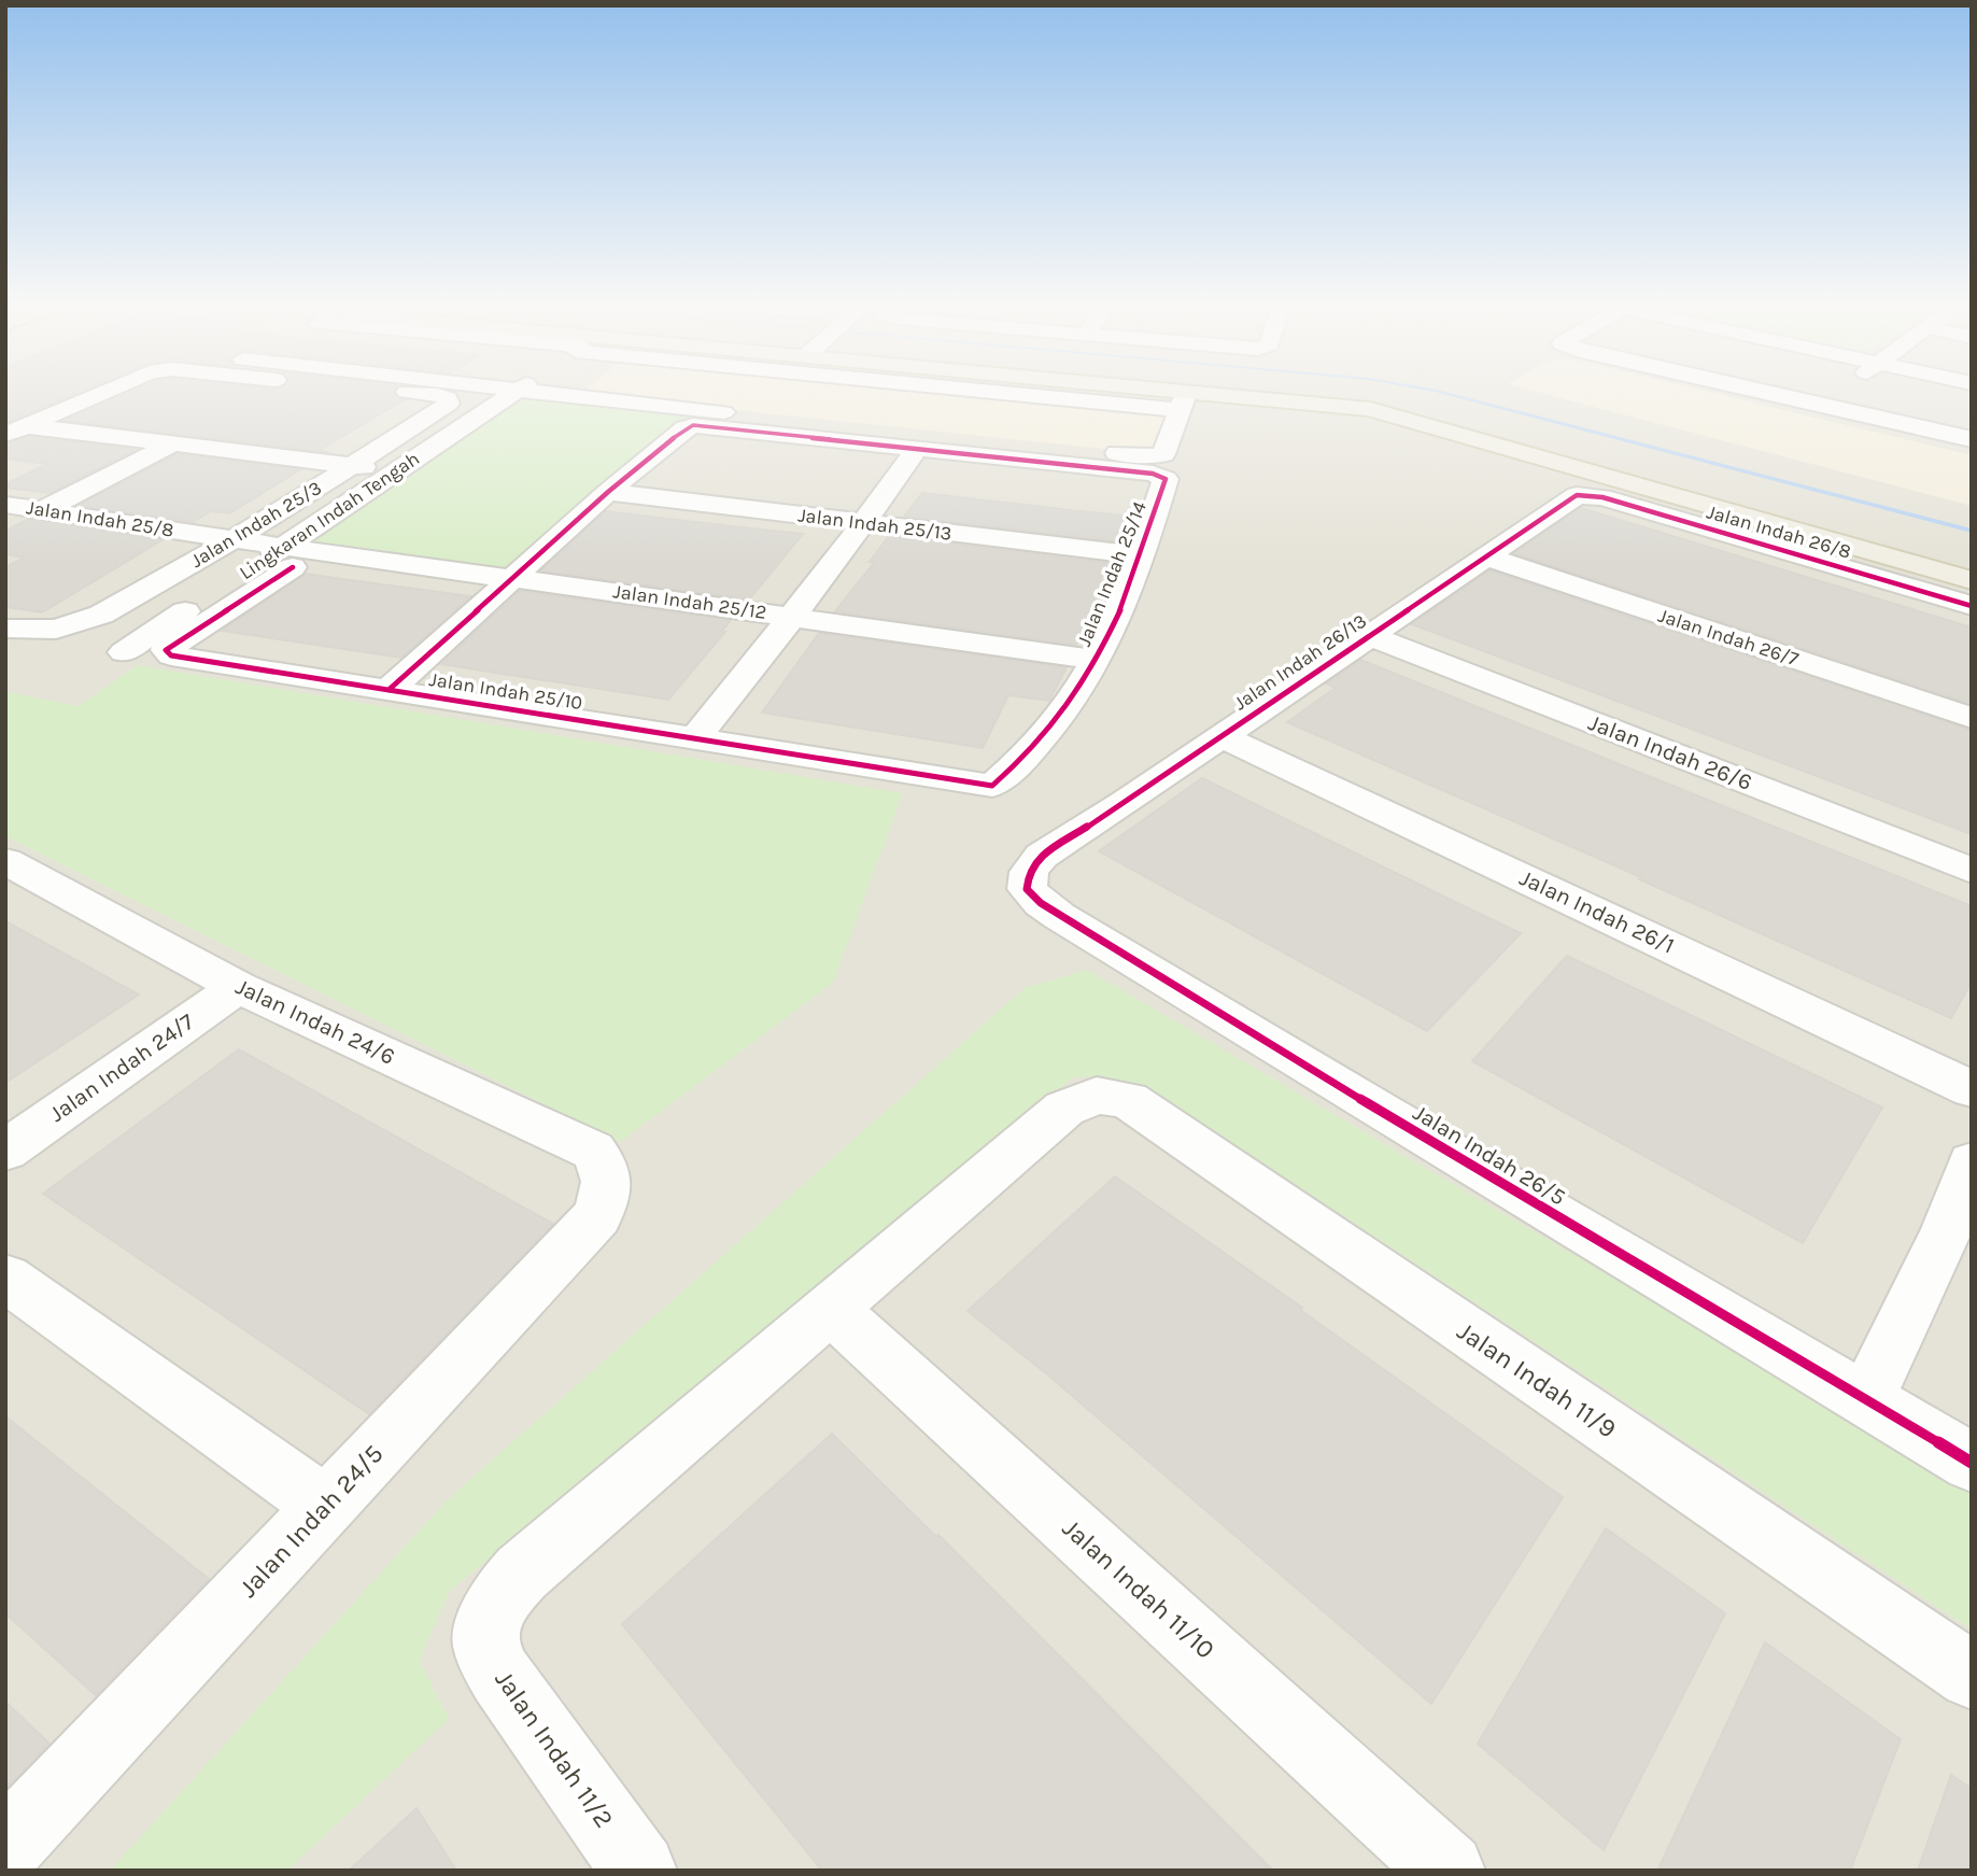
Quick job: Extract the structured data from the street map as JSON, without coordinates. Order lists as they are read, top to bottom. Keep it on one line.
{"streets":{"street":["Lingkaran Indah Tengah","Jalan Indah 25/8","Jalan Indah 25/3","Jalan Indah 25/13","Jalan Indah 26/8","Jalan Indah 25/14","Jalan Indah 25/12","Jalan Indah 26/7","Jalan Indah 26/13","Jalan Indah 25/10","Jalan Indah 26/6","Jalan Indah 26/1","Jalan Indah 24/6","Jalan Indah 24/7","Jalan Indah 26/5","Jalan Indah 11/9","Jalan Indah 24/5","Jalan Indah 11/10","Jalan Indah 11/2"]},"crossings":[["Lingkaran Indah Tengah","Jalan Indah 25/8"],["Lingkaran Indah Tengah","Jalan Indah 25/12"],["Lingkaran Indah Tengah","Jalan Indah 25/10"],["Jalan Indah 25/8","Jalan Indah 25/3"],["Jalan Indah 25/8","Jalan Indah 25/12"],["Jalan Indah 25/8","Jalan Indah 25/10"],["Jalan Indah 25/13","Jalan Indah 25/14"],["Jalan Indah 26/8","Jalan Indah 26/13"],["Jalan Indah 25/14","Jalan Indah 25/12"],["Jalan Indah 25/14","Jalan Indah 25/10"],["Jalan Indah 25/12","Jalan Indah 25/10"],["Jalan Indah 26/7","Jalan Indah 26/13"],["Jalan Indah 26/13","Jalan Indah 26/6"],["Jalan Indah 26/13","Jalan Indah 26/1"],["Jalan Indah 26/13","Jalan Indah 26/5"],["Jalan Indah 24/6","Jalan Indah 24/7"],["Jalan Indah 24/6","Jalan Indah 24/5"],["Jalan Indah 11/9","Jalan Indah 11/10"],["Jalan Indah 11/9","Jalan Indah 11/2"],["Jalan Indah 11/10","Jalan Indah 11/2"]]}
